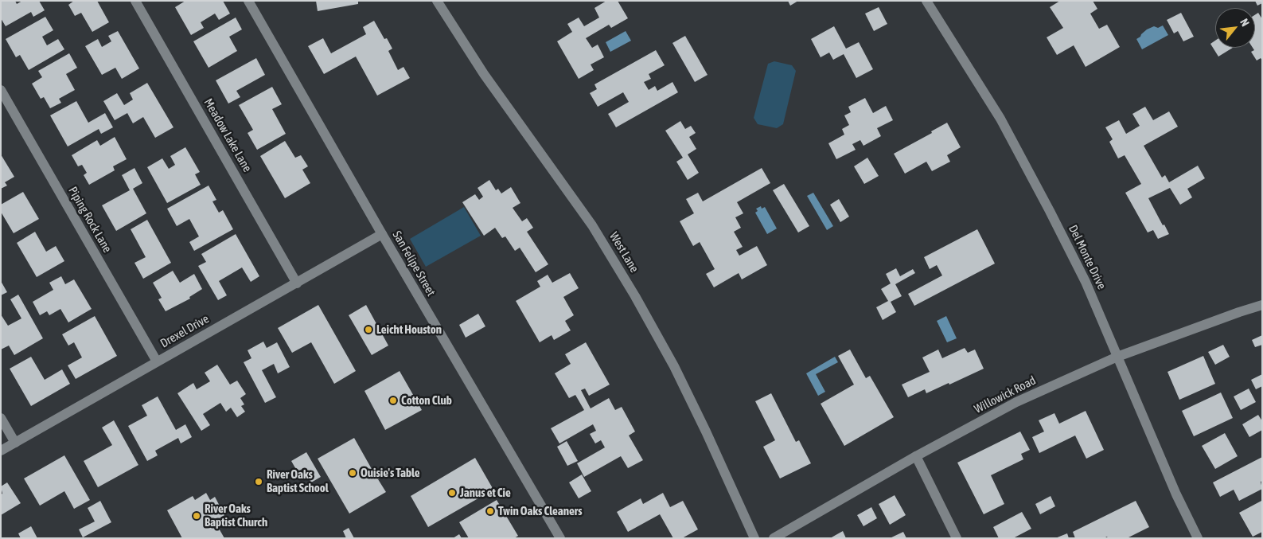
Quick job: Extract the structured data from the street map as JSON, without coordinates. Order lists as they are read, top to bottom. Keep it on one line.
{"streets":{"street":["Meadow Lake Lane","Piping Rock Lane","West Lane","Del Monte Drive","San Felipe Street","Drexel Drive","Willowick Road"]},"crossings":[["Meadow Lake Lane","Drexel Drive"],["Piping Rock Lane","Drexel Drive"],["Del Monte Drive","Willowick Road"],["San Felipe Street","Drexel Drive"]],"places":["Leicht Houston","Cotton Club","Ouisie's Table","River Oaks Baptist School","Janus et Cie","Twin Oaks Cleaners","River Oaks Baptist Church"],"north":"top right"}
